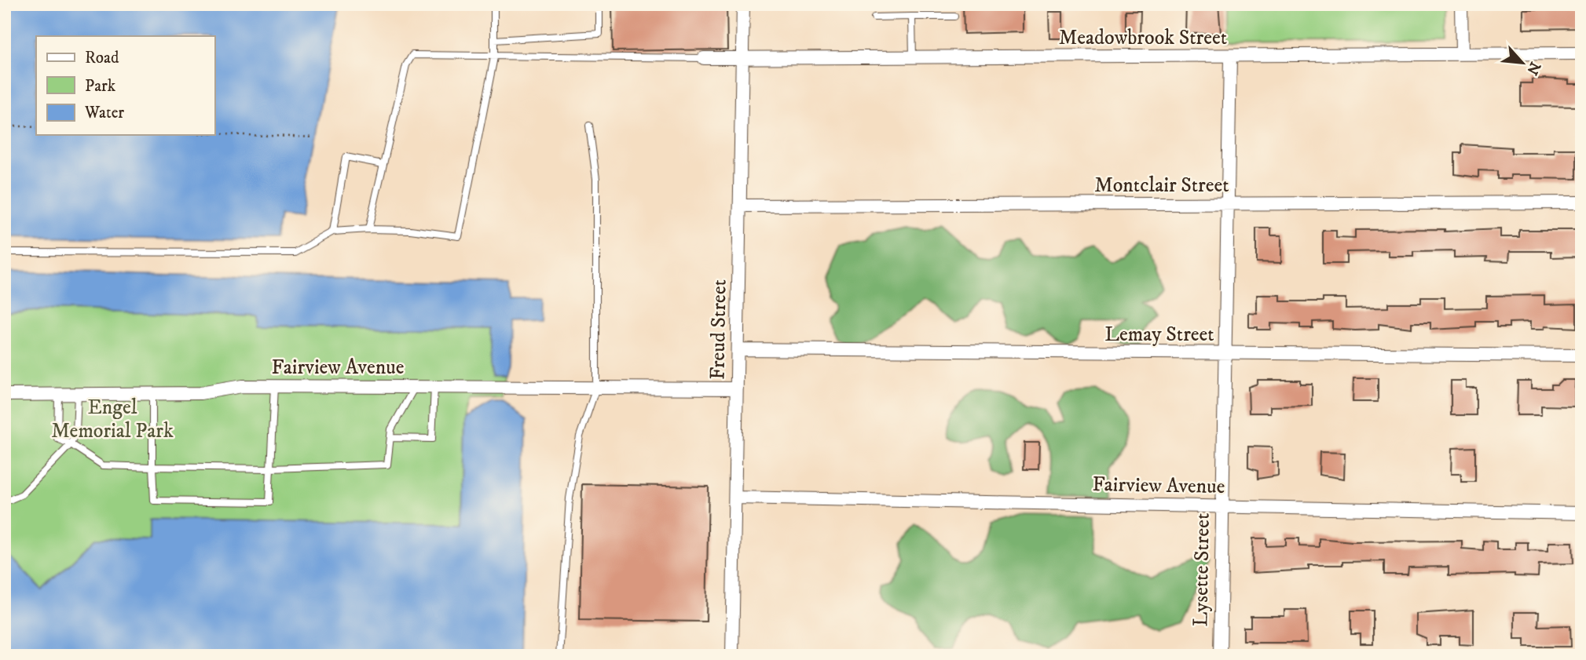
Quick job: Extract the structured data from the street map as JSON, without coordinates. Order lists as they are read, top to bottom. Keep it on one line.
{"streets":{"street":["Meadowbrook Street","Montclair Street","Freud Street","Lemay Street","Fairview Avenue","Lysette Street"]},"crossings":[["Meadowbrook Street","Freud Street"],["Meadowbrook Street","Lysette Street"],["Montclair Street","Freud Street"],["Montclair Street","Lysette Street"],["Freud Street","Lemay Street"],["Freud Street","Fairview Avenue"],["Lemay Street","Lysette Street"],["Fairview Avenue","Lysette Street"]],"parks":["Engel Memorial Park"],"legend":["Road","Park","Water"],"north":"bottom right"}
